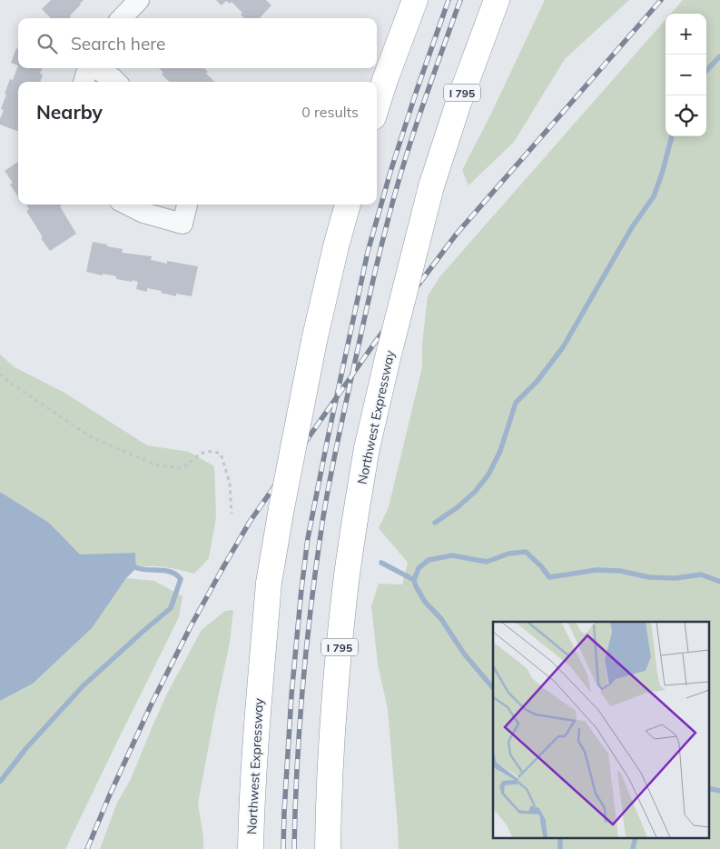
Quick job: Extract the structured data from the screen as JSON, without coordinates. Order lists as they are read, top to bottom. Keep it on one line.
{"streets":{"highway":["I 795","Northwest Expressway"]},"page":{"map_buttons":["+","−"],"search":"Search here","heading":["Nearby","0 results"]}}
